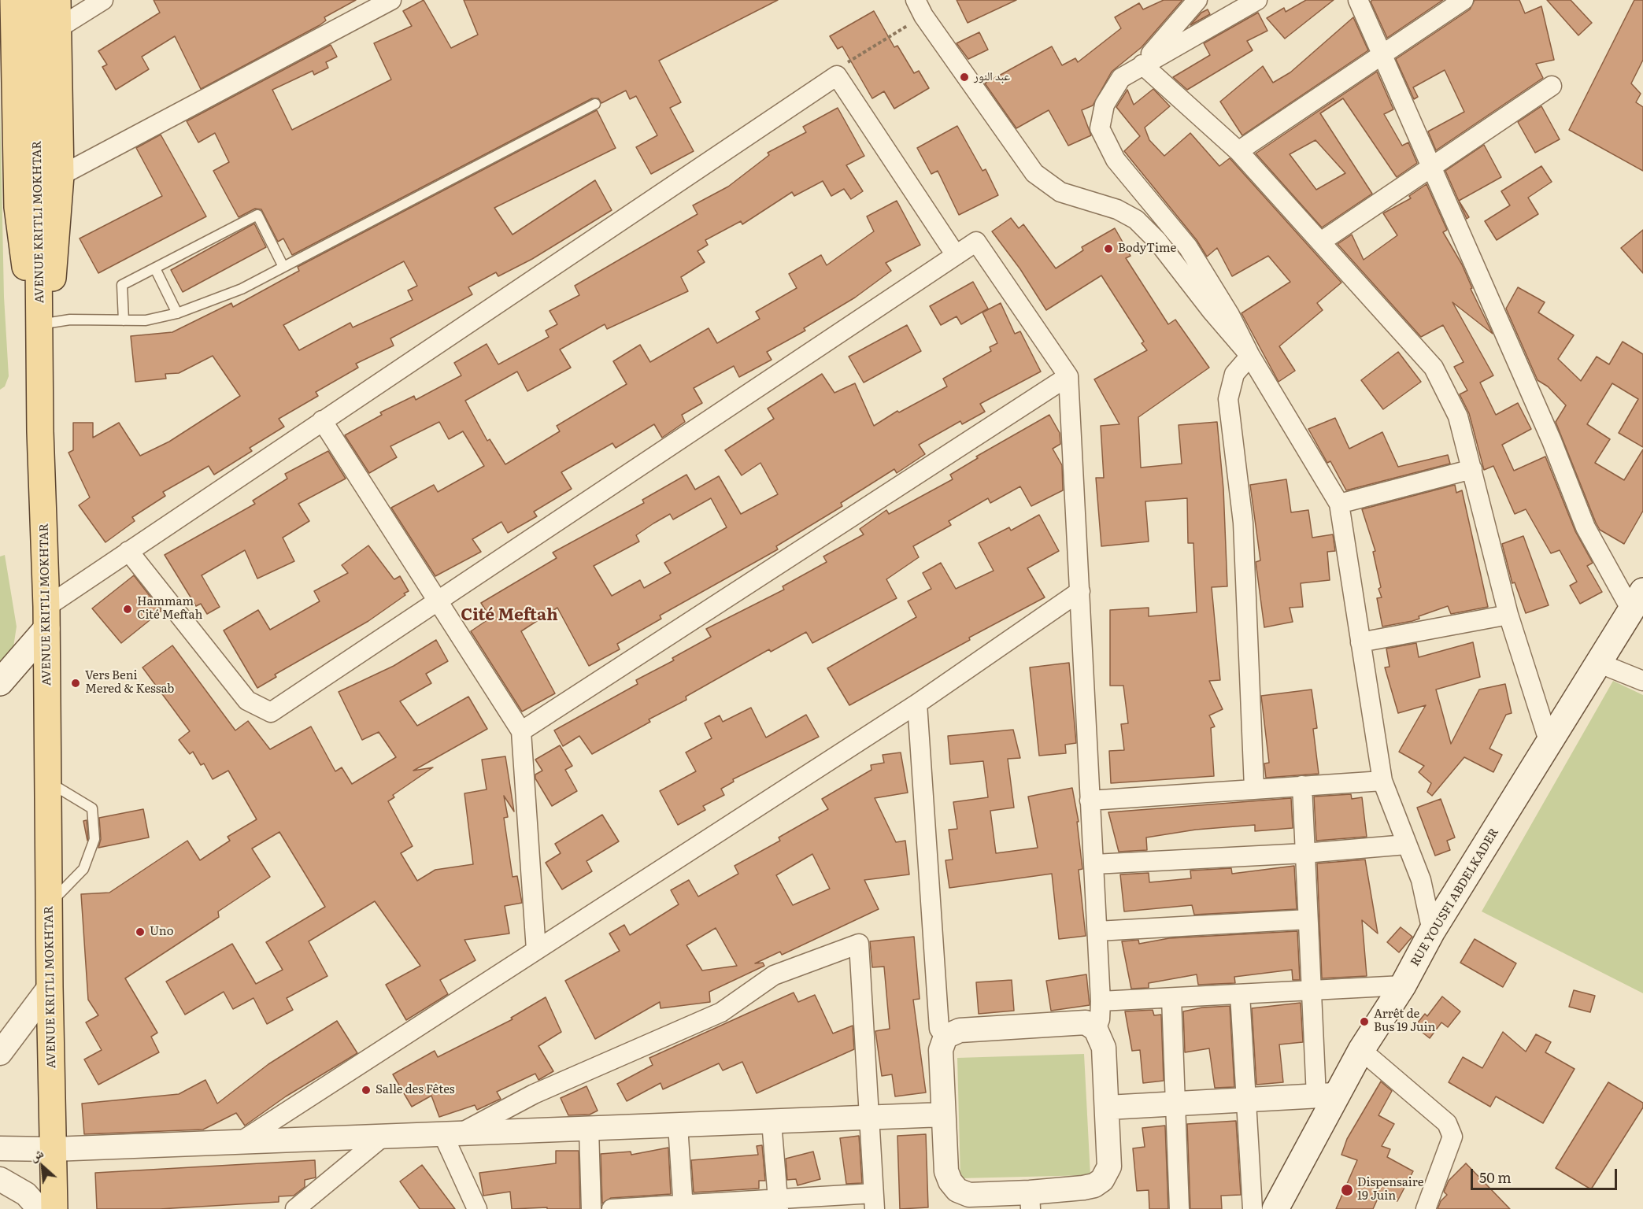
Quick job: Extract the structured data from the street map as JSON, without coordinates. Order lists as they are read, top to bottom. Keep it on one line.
{"streets":{"main road":["AVENUE KRITLI MOKHTAR","RUE YOUSFI ABDELKADER"]},"districts":["Cité Meftah"],"places":["عبد النور","BodyTime","Hammam Cité Meftah","Vers Beni Mered & Kessab","Uno","Arrêt de Bus 19 Juin","Salle des Fêtes","Dispensaire 19 Juin"],"scale_bar":"50 m","north":"top left"}
